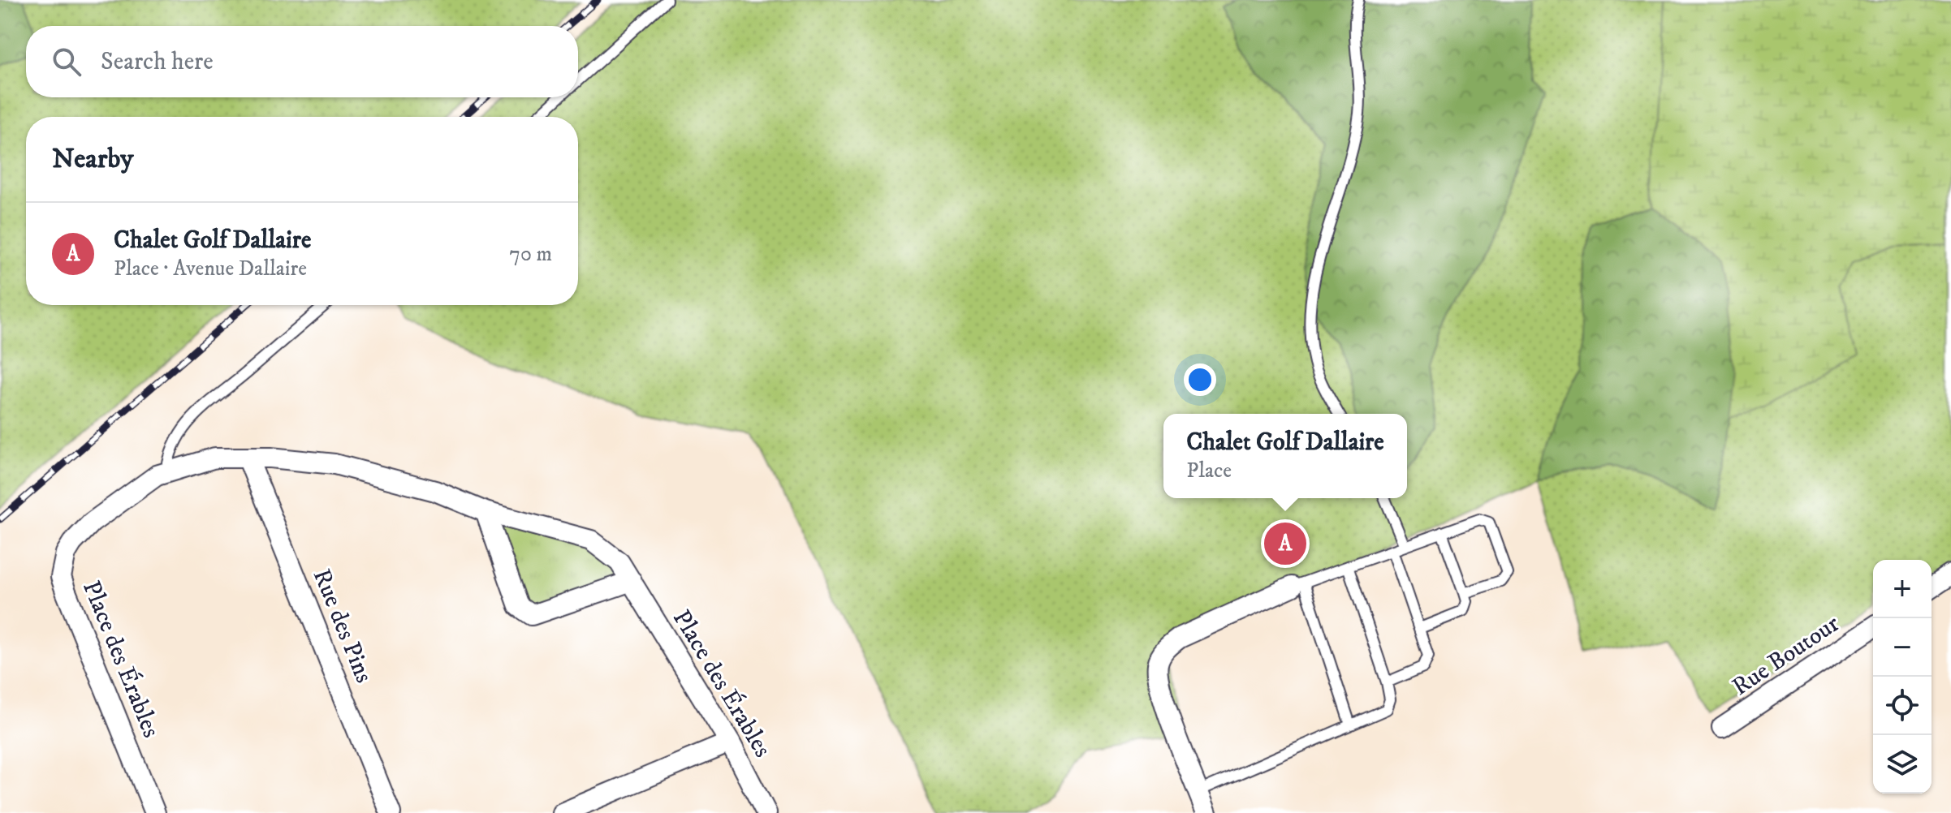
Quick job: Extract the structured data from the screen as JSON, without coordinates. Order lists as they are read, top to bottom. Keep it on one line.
{"streets":{"street":["Rue des Pins","Rue Boutour","Place des Érables"]},"crossings":[["Rue des Pins","Place des Érables"]],"page":{"search":"Search here","heading":"Nearby","list":[{"mark":"A","name":"Chalet Golf Dallaire","note":"Place · Avenue Dallaire","value":"70 m"}],"popup":["Chalet Golf Dallaire","Place"],"pins":"A","map_buttons":["+","−"]}}
